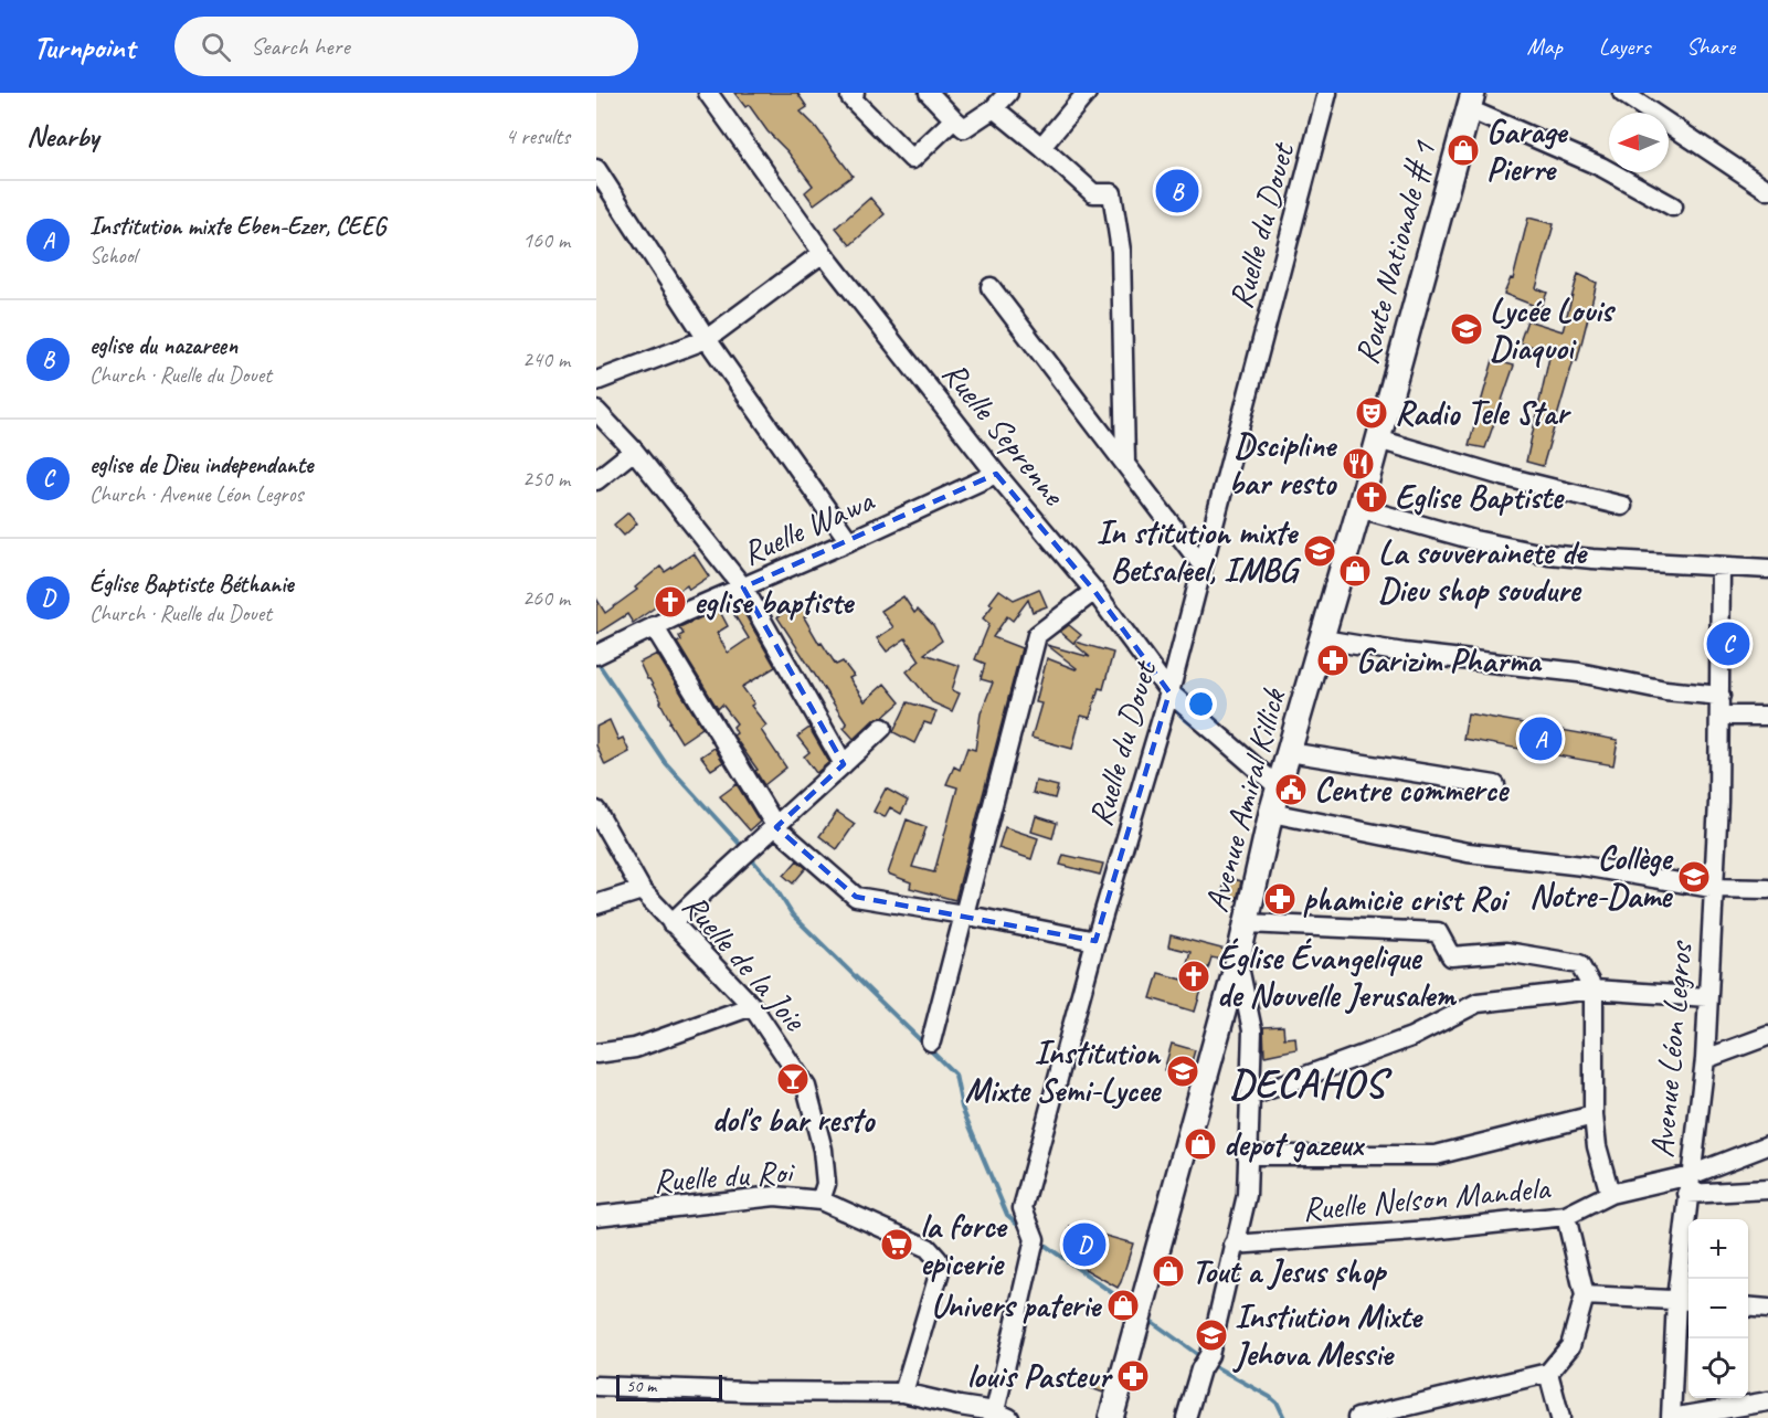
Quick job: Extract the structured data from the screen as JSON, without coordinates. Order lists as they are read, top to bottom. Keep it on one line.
{"streets":{"main road":["Route Nationale # 1","Avenue Amiral Killick"],"street":["Ruelle du Douet","Ruelle Seprenne","Ruelle Wawa","Ruelle de la Joie","Avenue Léon Legros","Ruelle du Roi","Ruelle Nelson Mandela"]},"crossings":[["Ruelle du Douet","Ruelle Seprenne"],["Route Nationale # 1","Avenue Amiral Killick"],["Ruelle Seprenne","Ruelle Wawa"],["Ruelle Seprenne","Avenue Amiral Killick"],["Ruelle de la Joie","Ruelle du Roi"],["Avenue Léon Legros","Ruelle Nelson Mandela"]],"districts":["DECAHOS"],"places":{"shop":["Garage Pierre","La souverainete de Dieu shop soudure","depot gazeux","Tout a Jesus shop","Univers paterie"],"school or university":["Lycée Louis Diaquoi","In stitution mixte Betsaleel, IMBG","Collège Notre-Dame","Institution Mixte Semi-Lycee","Instiution Mixte Jehova Messie"],"theatre":["Radio Tele Star"],"restaurant":["Dscipline bar resto"],"church":["Eglise Baptiste","eglise baptiste","Église Évangelique de Nouvelle Jerusalem"],"pharmacy":["Garizim Pharma","phamicie crist Roi","louis Pasteur"],"public building":["Centre commerce"],"bar":["dol's bar resto"],"supermarket":["la force epicerie"]},"scale_bar":"50 m","north":"left","page":{"header":"Turnpoint","search":"Search here","nav":["Map","Layers","Share"],"heading":["Nearby","4 results"],"pins":["B","C","A","D"],"list":[{"mark":"A","name":"Institution mixte Eben-Ezer, CEEG","note":"School","value":"160 m"},{"mark":"B","name":"eglise du nazareen","note":"Church · Ruelle du Douet","value":"240 m"},{"mark":"C","name":"eglise de Dieu independante","note":"Church · Avenue Léon Legros","value":"250 m"},{"mark":"D","name":"Église Baptiste Béthanie","note":"Church · Ruelle du Douet","value":"260 m"}],"map_buttons":["+","−"],"scale":"50 m"}}
